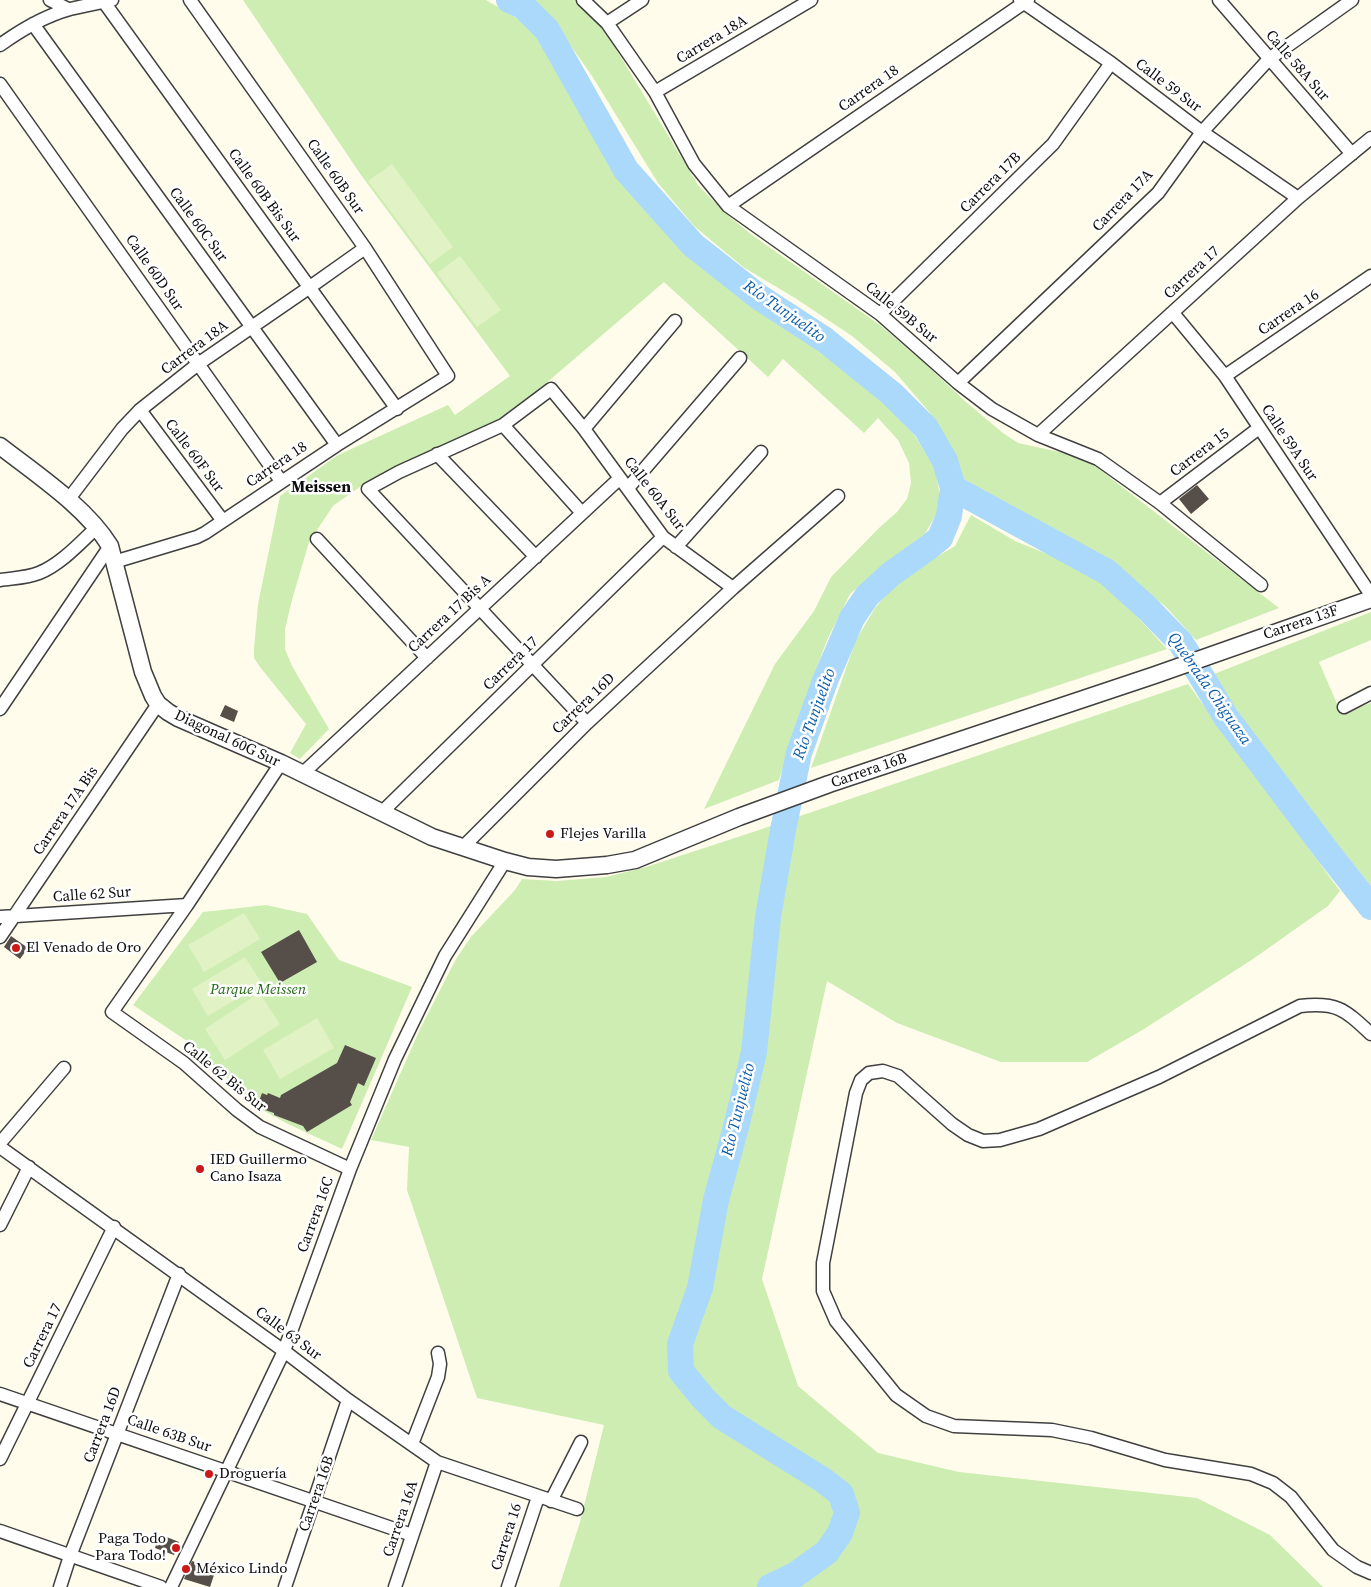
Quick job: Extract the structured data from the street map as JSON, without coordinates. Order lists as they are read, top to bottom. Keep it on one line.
{"streets":{"street":["Carrera 18A","Calle 58A Sur","Calle 59 Sur","Carrera 18","Calle 60B Sur","Carrera 17B","Calle 60B Bis Sur","Carrera 17A","Calle 60C Sur","Calle 60D Sur","Carrera 17","Calle 59B Sur","Carrera 16","Calle 59A Sur","Carrera 15","Calle 60F Sur","Calle 60A Sur","Carrera 17 Bis A","Carrera 13F","Carrera 16D","Diagonal 60G Sur","Carrera 16B","Carrera 17A Bis","Calle 62 Sur","Calle 62 Bis Sur","Carrera 16C","Calle 63 Sur","Calle 63B Sur","Carrera 16A"]},"crossings":[["Carrera 18A","Calle 60B Sur"],["Carrera 18A","Calle 60B Bis Sur"],["Carrera 18A","Calle 60C Sur"],["Carrera 18A","Calle 60D Sur"],["Carrera 18A","Calle 59B Sur"],["Carrera 18A","Calle 60F Sur"],["Carrera 18A","Diagonal 60G Sur"],["Calle 58A Sur","Carrera 17A"],["Calle 58A Sur","Carrera 17"],["Calle 59 Sur","Carrera 18"],["Calle 59 Sur","Carrera 17B"],["Calle 59 Sur","Carrera 17A"],["Calle 59 Sur","Carrera 17"],["Carrera 18","Calle 60B Sur"],["Carrera 18","Calle 60B Bis Sur"],["Carrera 18","Calle 60C Sur"],["Carrera 18","Calle 60D Sur"],["Carrera 18","Calle 59B Sur"],["Carrera 18","Calle 60F Sur"],["Carrera 18","Diagonal 60G Sur"],["Carrera 17B","Calle 59B Sur"],["Carrera 17A","Calle 59B Sur"],["Carrera 17","Calle 59B Sur"],["Carrera 17","Calle 59A Sur"],["Carrera 17","Calle 60A Sur"],["Carrera 17","Diagonal 60G Sur"],["Carrera 17","Calle 63 Sur"],["Carrera 17","Calle 63B Sur"],["Calle 59B Sur","Carrera 15"],["Carrera 16","Calle 59A Sur"],["Carrera 16","Calle 63 Sur"],["Calle 59A Sur","Carrera 15"],["Calle 59A Sur","Carrera 13F"],["Calle 60A Sur","Carrera 17 Bis A"],["Calle 60A Sur","Carrera 16D"],["Carrera 17 Bis A","Diagonal 60G Sur"],["Carrera 13F","Carrera 16B"],["Carrera 16D","Diagonal 60G Sur"],["Carrera 16D","Calle 63 Sur"],["Carrera 16D","Calle 63B Sur"],["Diagonal 60G Sur","Carrera 16B"],["Diagonal 60G Sur","Carrera 17A Bis"],["Diagonal 60G Sur","Carrera 16C"],["Carrera 16B","Carrera 16C"],["Carrera 16B","Calle 63 Sur"],["Carrera 16B","Calle 63B Sur"],["Carrera 17A Bis","Calle 62 Sur"],["Calle 62 Sur","Calle 62 Bis Sur"],["Calle 62 Bis Sur","Carrera 16C"],["Carrera 16C","Calle 63 Sur"],["Carrera 16C","Calle 63B Sur"],["Calle 63 Sur","Carrera 16A"],["Calle 63B Sur","Carrera 16A"]],"districts":["Meissen"],"water":["Río Tunjuelito","Quebrada Chiguaza"],"parks":["Parque Meissen"],"places":["Flejes Varilla","El Venado de Oro","IED Guillermo Cano Isaza","Droguería","Paga Todo Para Todo!","México Lindo"]}
